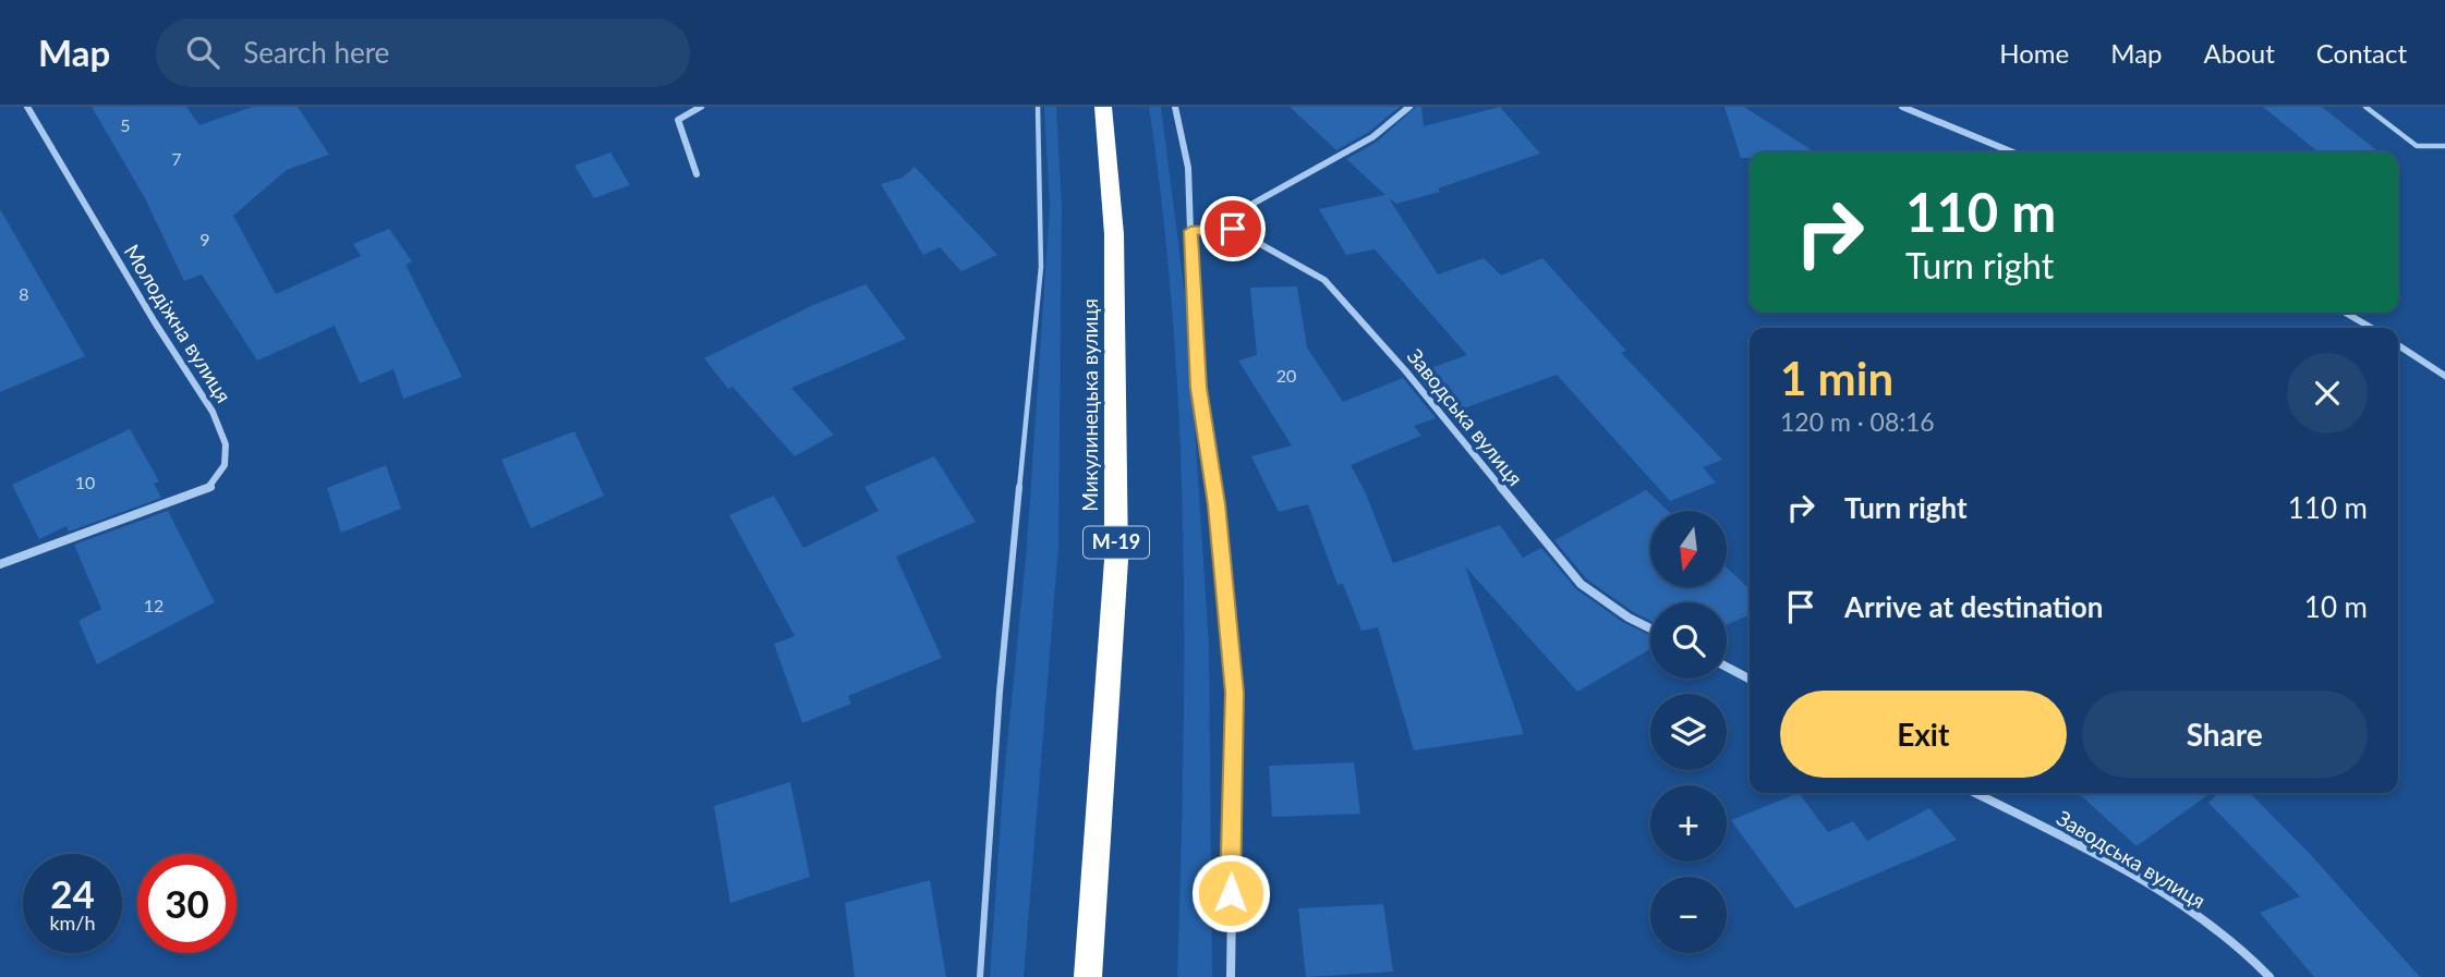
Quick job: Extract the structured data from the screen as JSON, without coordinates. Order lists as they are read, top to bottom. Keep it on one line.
{"streets":{"highway":["Микулинецька вулиця","М-19"],"street":["Молодіжна вулиця","Заводська вулиця"]},"house_numbers":["5","7","9","8","20","10","12"],"north":"bottom","page":{"header":"Map","search":"Search here","nav":["Home","Map","About","Contact"],"turn":["110 m","Turn right"],"heading":["1 min","120 m · 08:16"],"list":[{"name":"Turn right","value":"110 m"},{"name":"Arrive at destination","value":"10 m"}],"map_buttons":["+","−"],"buttons":["Exit","Share"],"speed":"24 km/h","limit":"30"}}
